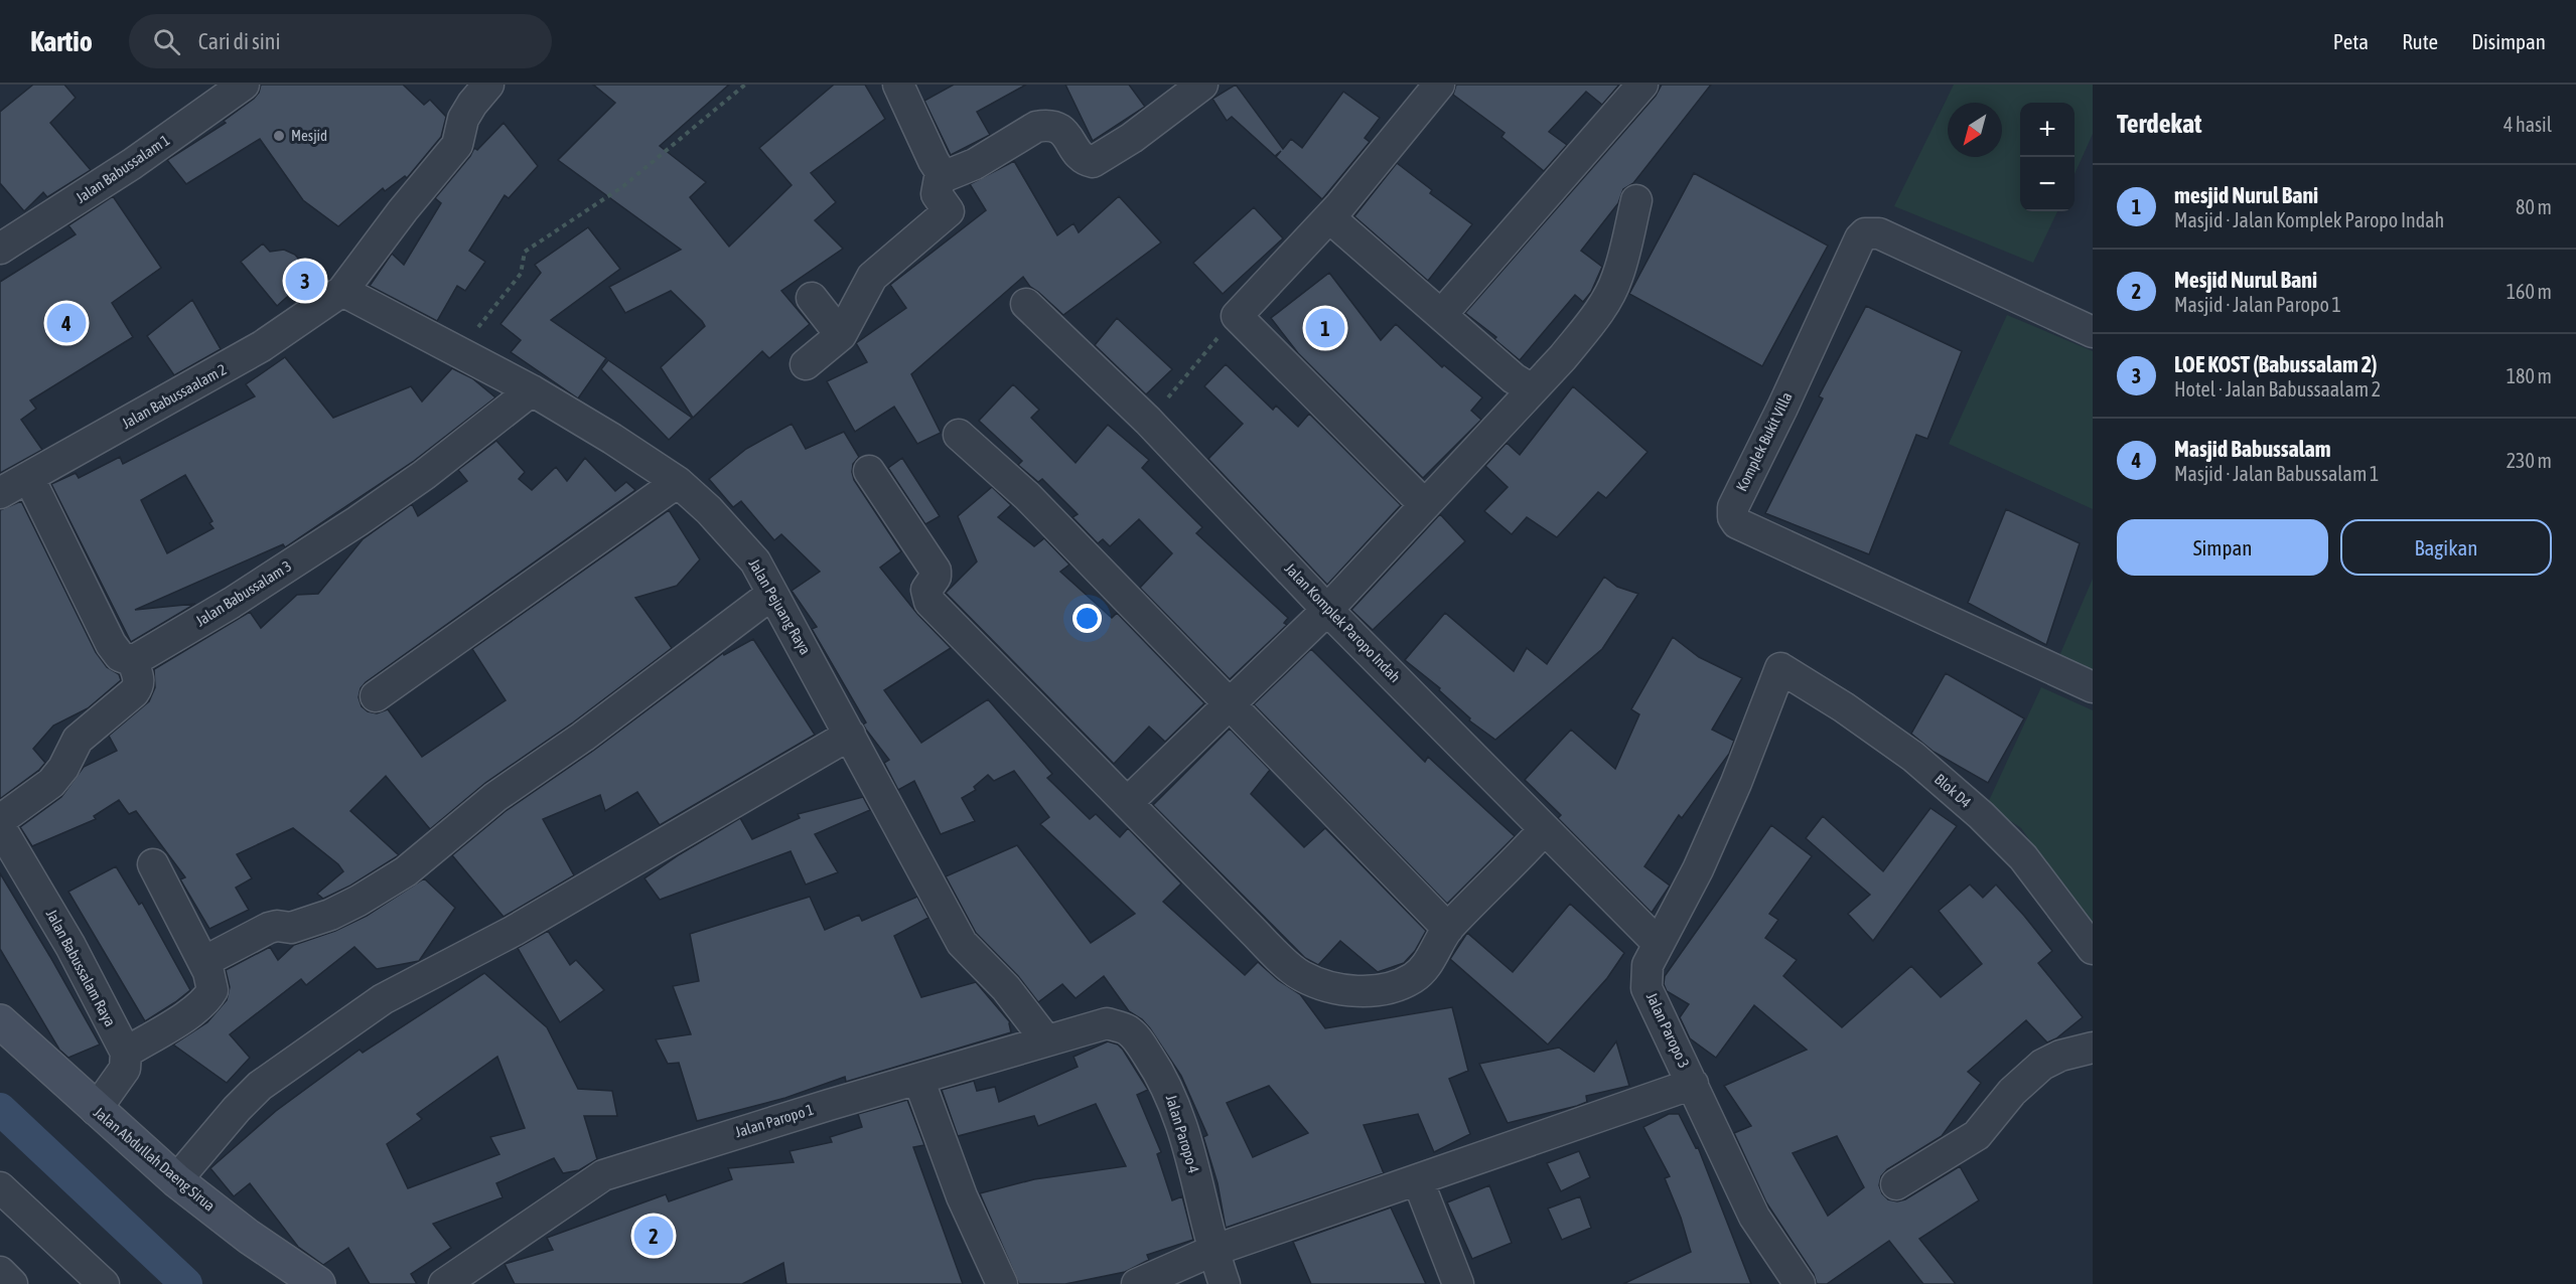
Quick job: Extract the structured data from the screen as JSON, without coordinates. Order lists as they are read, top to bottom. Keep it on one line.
{"streets":{"main road":["Jalan Abdullah Daeng Sirua"],"street":["Jalan Babussalam 1","Jalan Babussaalam 2","Komplek Bukit Villa","Jalan Babussalam 3","Jalan Pejuang Raya","Jalan Komplek Paropo Indah","Blok D4","Jalan Babussalam Raya","Jalan Paropo 3","Jalan Paropo 1","Jalan Paropo 4"]},"crossings":[["Jalan Babussaalam 2","Jalan Pejuang Raya"],["Jalan Babussalam 3","Jalan Pejuang Raya"],["Jalan Pejuang Raya","Jalan Paropo 4"],["Jalan Komplek Paropo Indah","Jalan Paropo 3"],["Blok D4","Jalan Paropo 3"],["Jalan Paropo 1","Jalan Paropo 4"]],"places":["Mesjid"],"north":"bottom left","page":{"header":"Kartio","search":"Cari di sini","nav":["Peta","Rute","Disimpan"],"heading":["Terdekat","4 hasil"],"map_buttons":["+","−"],"list":[{"mark":"1","name":"mesjid Nurul Bani","note":"Masjid · Jalan Komplek Paropo Indah","value":"80 m"},{"mark":"2","name":"Mesjid Nurul Bani","note":"Masjid · Jalan Paropo 1","value":"160 m"},{"mark":"3","name":"LOE KOST (Babussalam 2)","note":"Hotel · Jalan Babussaalam 2","value":"180 m"},{"mark":"4","name":"Masjid Babussalam","note":"Masjid · Jalan Babussalam 1","value":"230 m"}],"pins":["3","4","1","2"],"buttons":["Simpan","Bagikan"]}}
